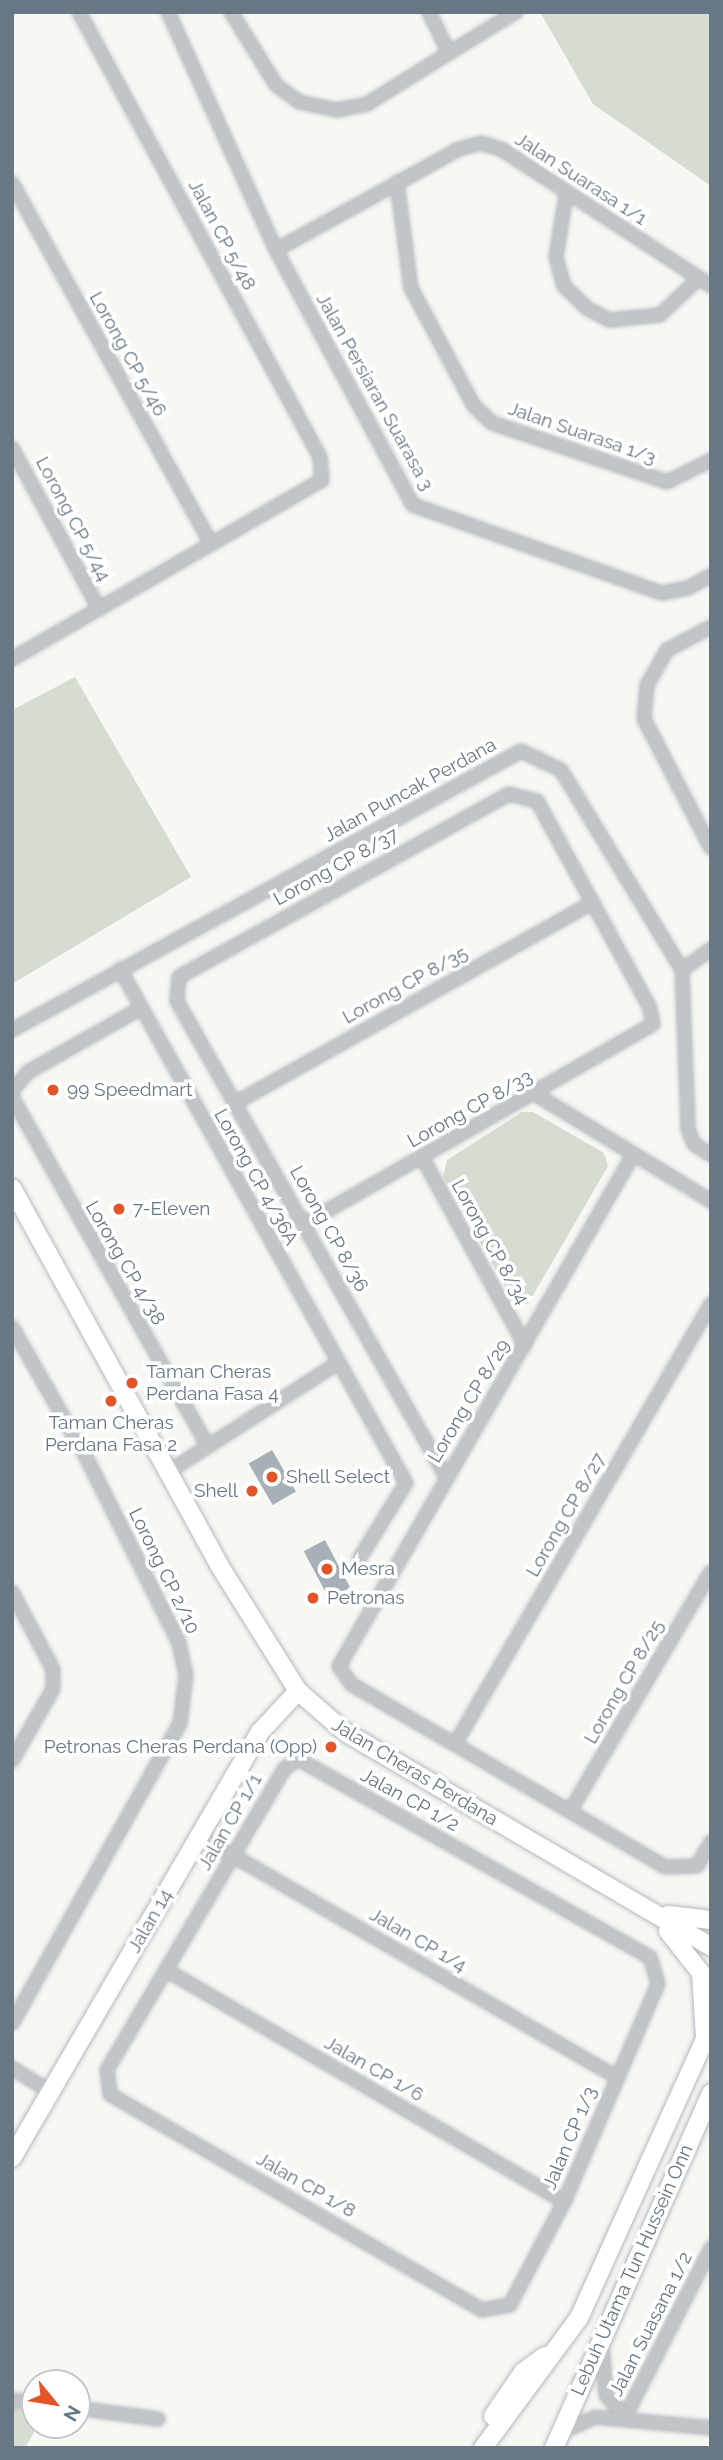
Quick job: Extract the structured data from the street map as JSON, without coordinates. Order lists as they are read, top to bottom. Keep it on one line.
{"streets":{"street":["Jalan Suarasa 1/1","Jalan CP 5/48","Lorong CP 5/46","Jalan Persiaran Suarasa 3","Jalan Suarasa 1/3","Lorong CP 5/44","Jalan Puncak Perdana","Lorong CP 8/37","Lorong CP 8/35","Lorong CP 8/33","Lorong CP 4/36A","Lorong CP 8/36","Lorong CP 8/34","Lorong CP 4/38","Lorong CP 8/29","Lorong CP 8/27","Lorong CP 2/10","Lorong CP 8/25","Jalan Cheras Perdana","Jalan CP 1/2","Jalan CP 1/1","Jalan 14","Jalan CP 1/4","Jalan CP 1/6","Jalan CP 1/3","Jalan CP 1/8","Lebuh Utama Tun Hussein Onn","Jalan Suasana 1/2"]},"crossings":[["Jalan Suarasa 1/1","Jalan Persiaran Suarasa 3"],["Jalan Suarasa 1/1","Jalan Suarasa 1/3"],["Jalan CP 5/48","Lorong CP 5/46"],["Jalan Puncak Perdana","Lorong CP 4/36A"],["Lorong CP 8/37","Lorong CP 8/35"],["Lorong CP 8/37","Lorong CP 8/33"],["Lorong CP 8/37","Lorong CP 8/36"],["Lorong CP 8/35","Lorong CP 8/33"],["Lorong CP 8/35","Lorong CP 8/36"],["Lorong CP 8/33","Lorong CP 8/36"],["Lorong CP 8/33","Lorong CP 8/34"],["Lorong CP 8/36","Lorong CP 8/29"],["Lorong CP 8/34","Lorong CP 8/29"],["Lorong CP 8/29","Lorong CP 8/27"],["Jalan Cheras Perdana","Jalan 14"],["Jalan CP 1/2","Jalan CP 1/1"],["Jalan CP 1/2","Jalan CP 1/3"],["Jalan CP 1/1","Jalan CP 1/4"],["Jalan CP 1/1","Jalan CP 1/6"],["Jalan CP 1/1","Jalan CP 1/8"],["Jalan 14","Jalan CP 1/4"],["Jalan CP 1/4","Jalan CP 1/3"],["Jalan CP 1/6","Jalan CP 1/3"],["Jalan CP 1/3","Jalan CP 1/8"]],"places":["99 Speedmart","7-Eleven","Taman Cheras Perdana Fasa 4","Taman Cheras Perdana Fasa 2","Shell Select","Shell","Mesra","Petronas","Petronas Cheras Perdana (Opp)"],"north":"bottom right"}
